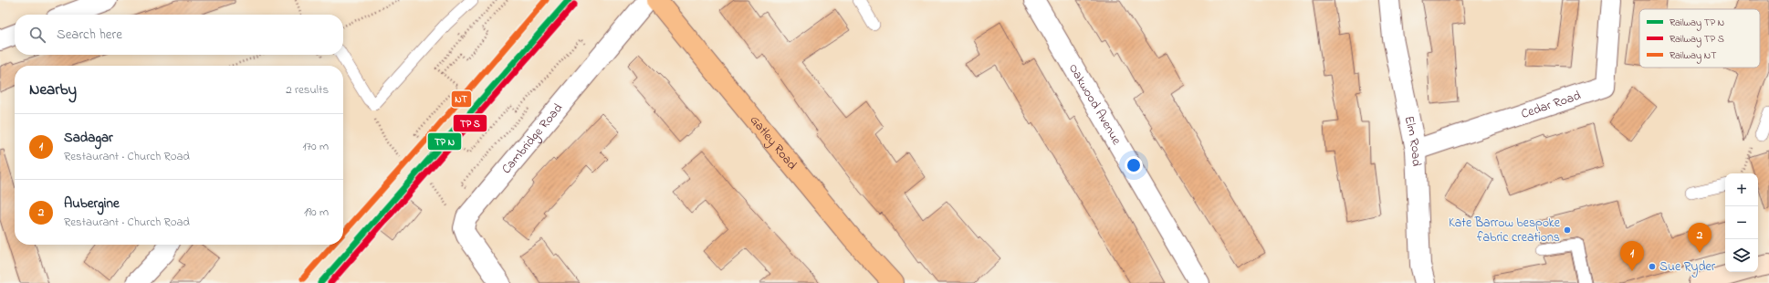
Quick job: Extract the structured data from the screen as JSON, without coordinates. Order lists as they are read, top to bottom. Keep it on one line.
{"streets":{"main road":["Gatley Road"],"street":["Oakwood Avenue","Cedar Road","Cambridge Road","Elm Road"]},"crossings":[["Cedar Road","Elm Road"]],"places":["Kate Barrow bespoke fabric creations","Sue Ryder"],"lines":["rail line NT"],"legend":["Railway TP N","Railway TP S","Railway NT"],"page":{"search":"Search here","heading":["Nearby","2 results"],"list":[{"mark":"1","name":"Sadagar","note":"Restaurant · Church Road","value":"170 m"},{"mark":"2","name":"Aubergine","note":"Restaurant · Church Road","value":"190 m"}],"map_buttons":["+","−"],"pins":["2","1"]}}
